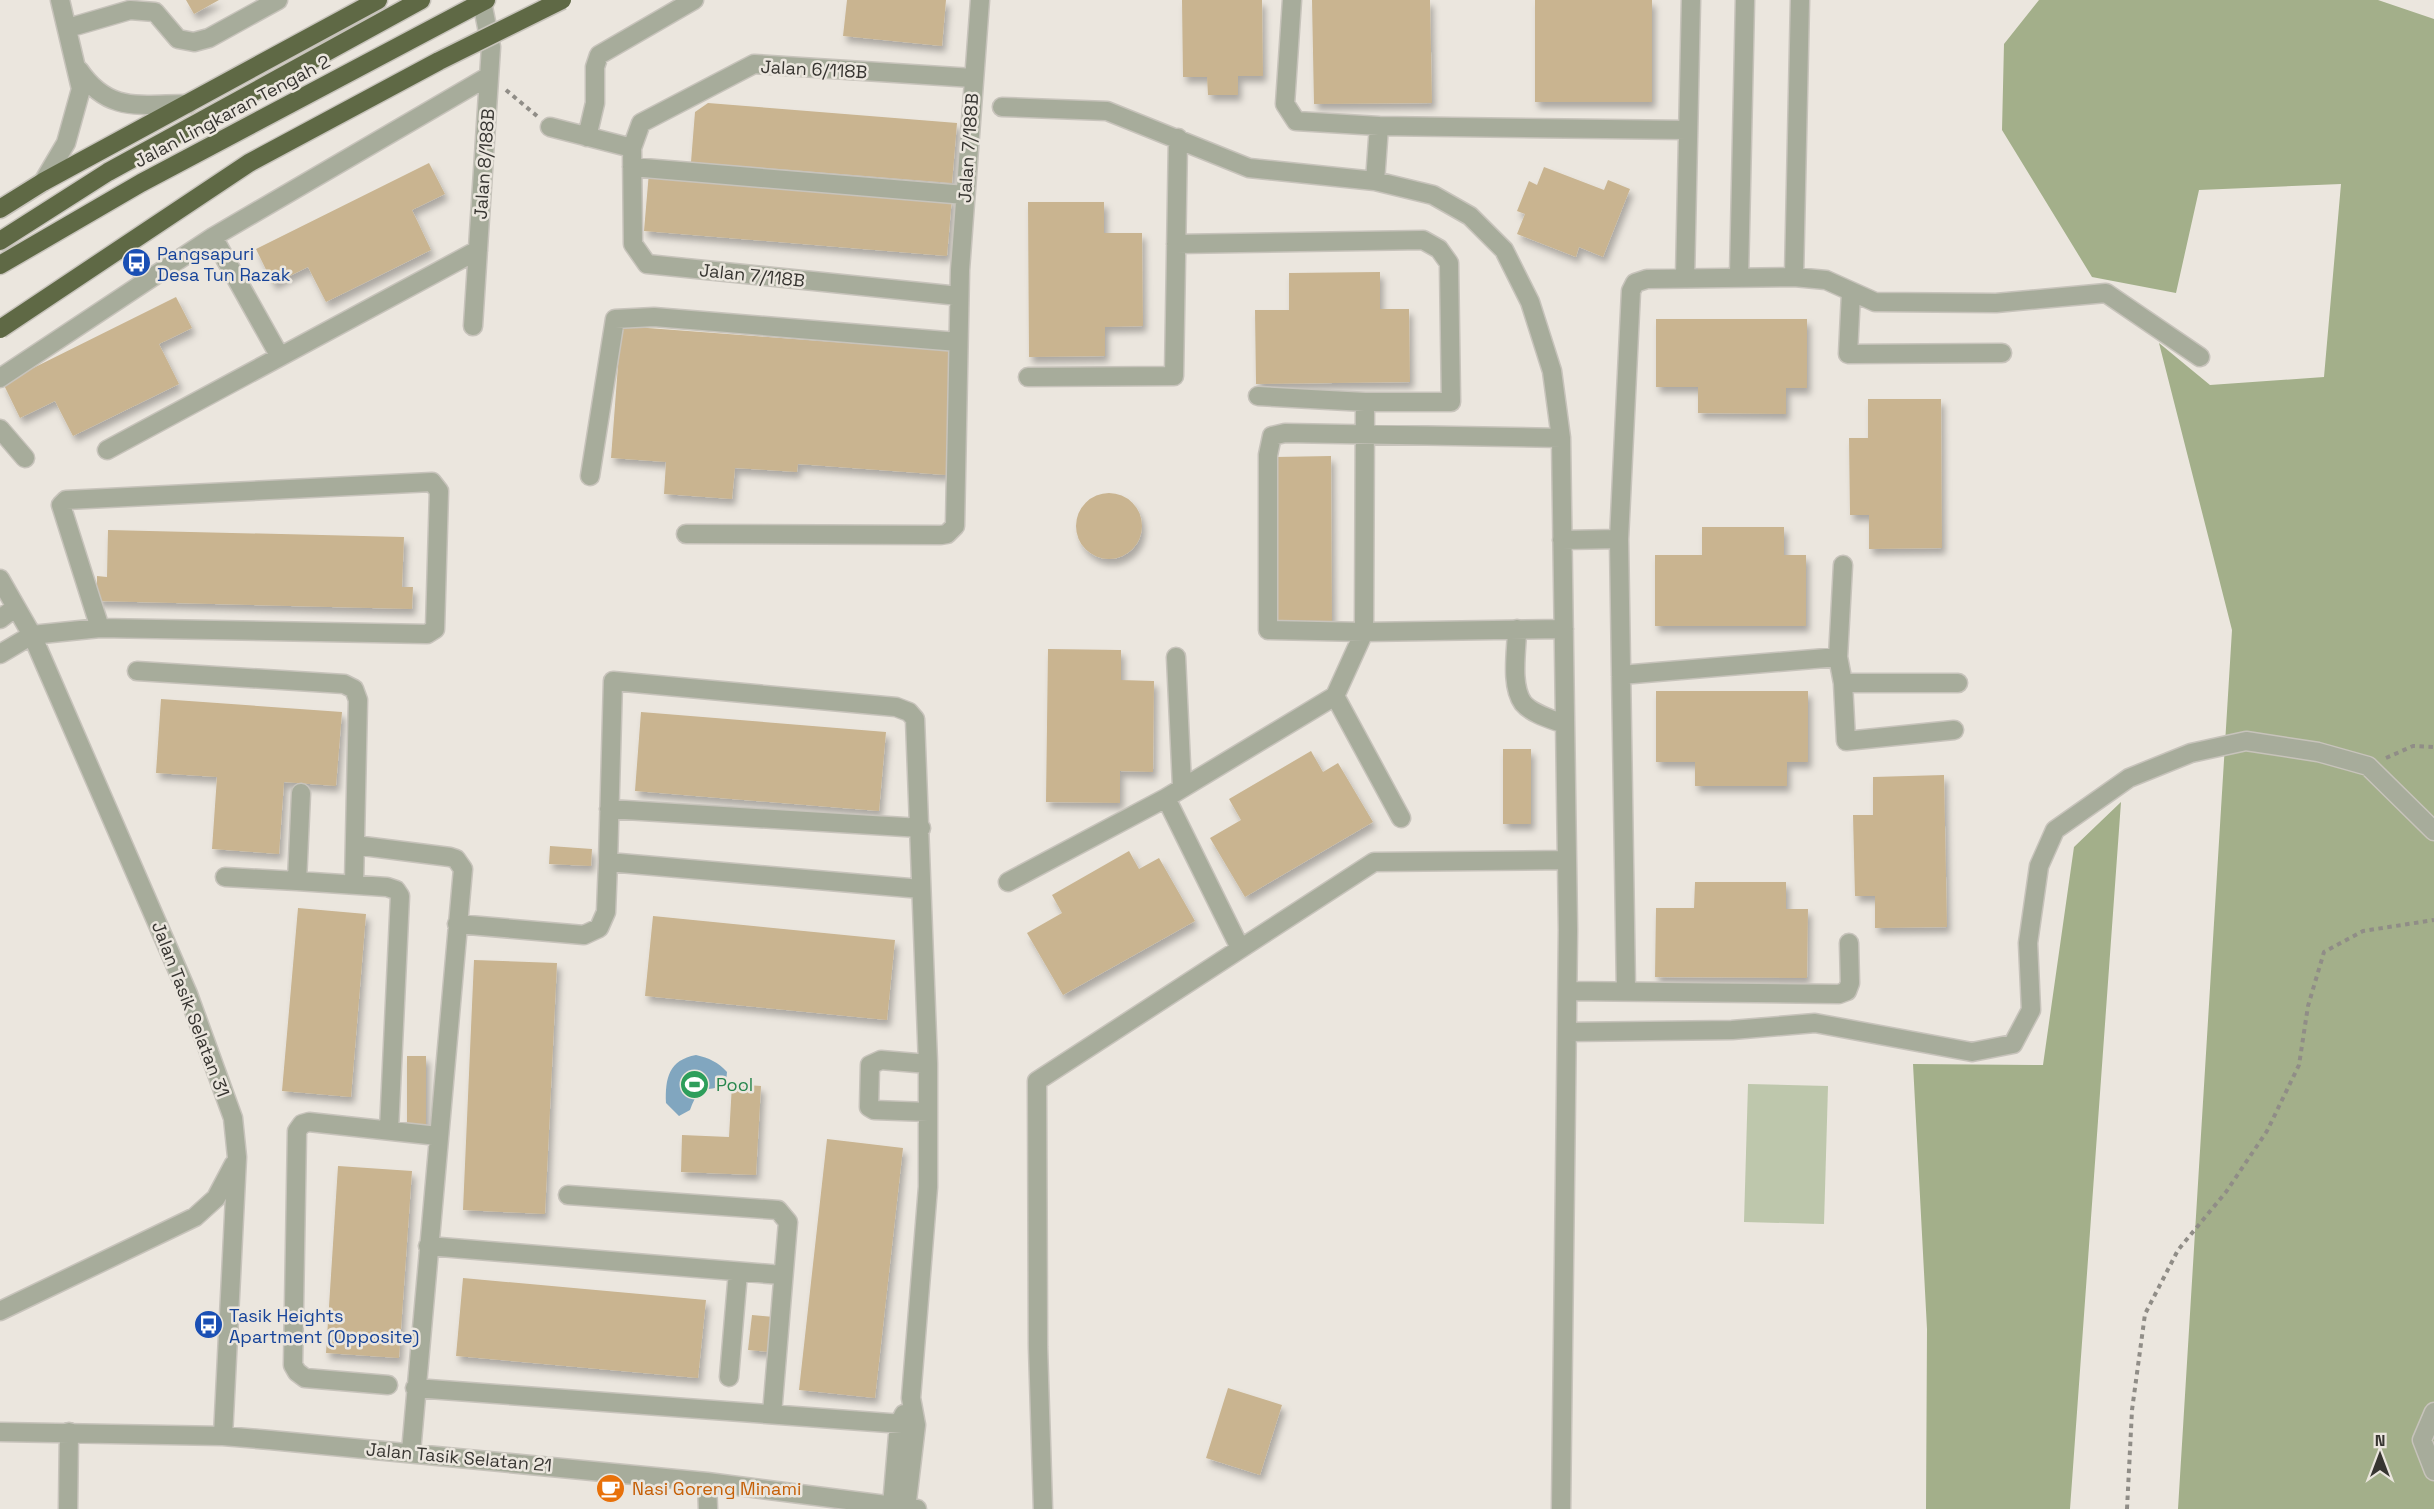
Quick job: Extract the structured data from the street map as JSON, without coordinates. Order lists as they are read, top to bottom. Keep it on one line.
{"streets":{"highway":["Jalan Lingkaran Tengah 2"],"street":["Jalan 6/118B","Jalan 7/188B","Jalan 8/188B","Jalan 7/118B","Jalan Tasik Selatan 31","Jalan Tasik Selatan 21"]},"crossings":[["Jalan 6/118B","Jalan 7/188B"],["Jalan 6/118B","Jalan 7/118B"],["Jalan Lingkaran Tengah 2","Jalan 8/188B"],["Jalan 7/188B","Jalan 7/118B"],["Jalan Tasik Selatan 31","Jalan Tasik Selatan 21"]],"places":{"bus stop":["Pangsapuri Desa Tun Razak","Tasik Heights Apartment (Opposite)"],"sports":["Pool"],"cafe":["Nasi Goreng Minami"]},"north":"top"}
